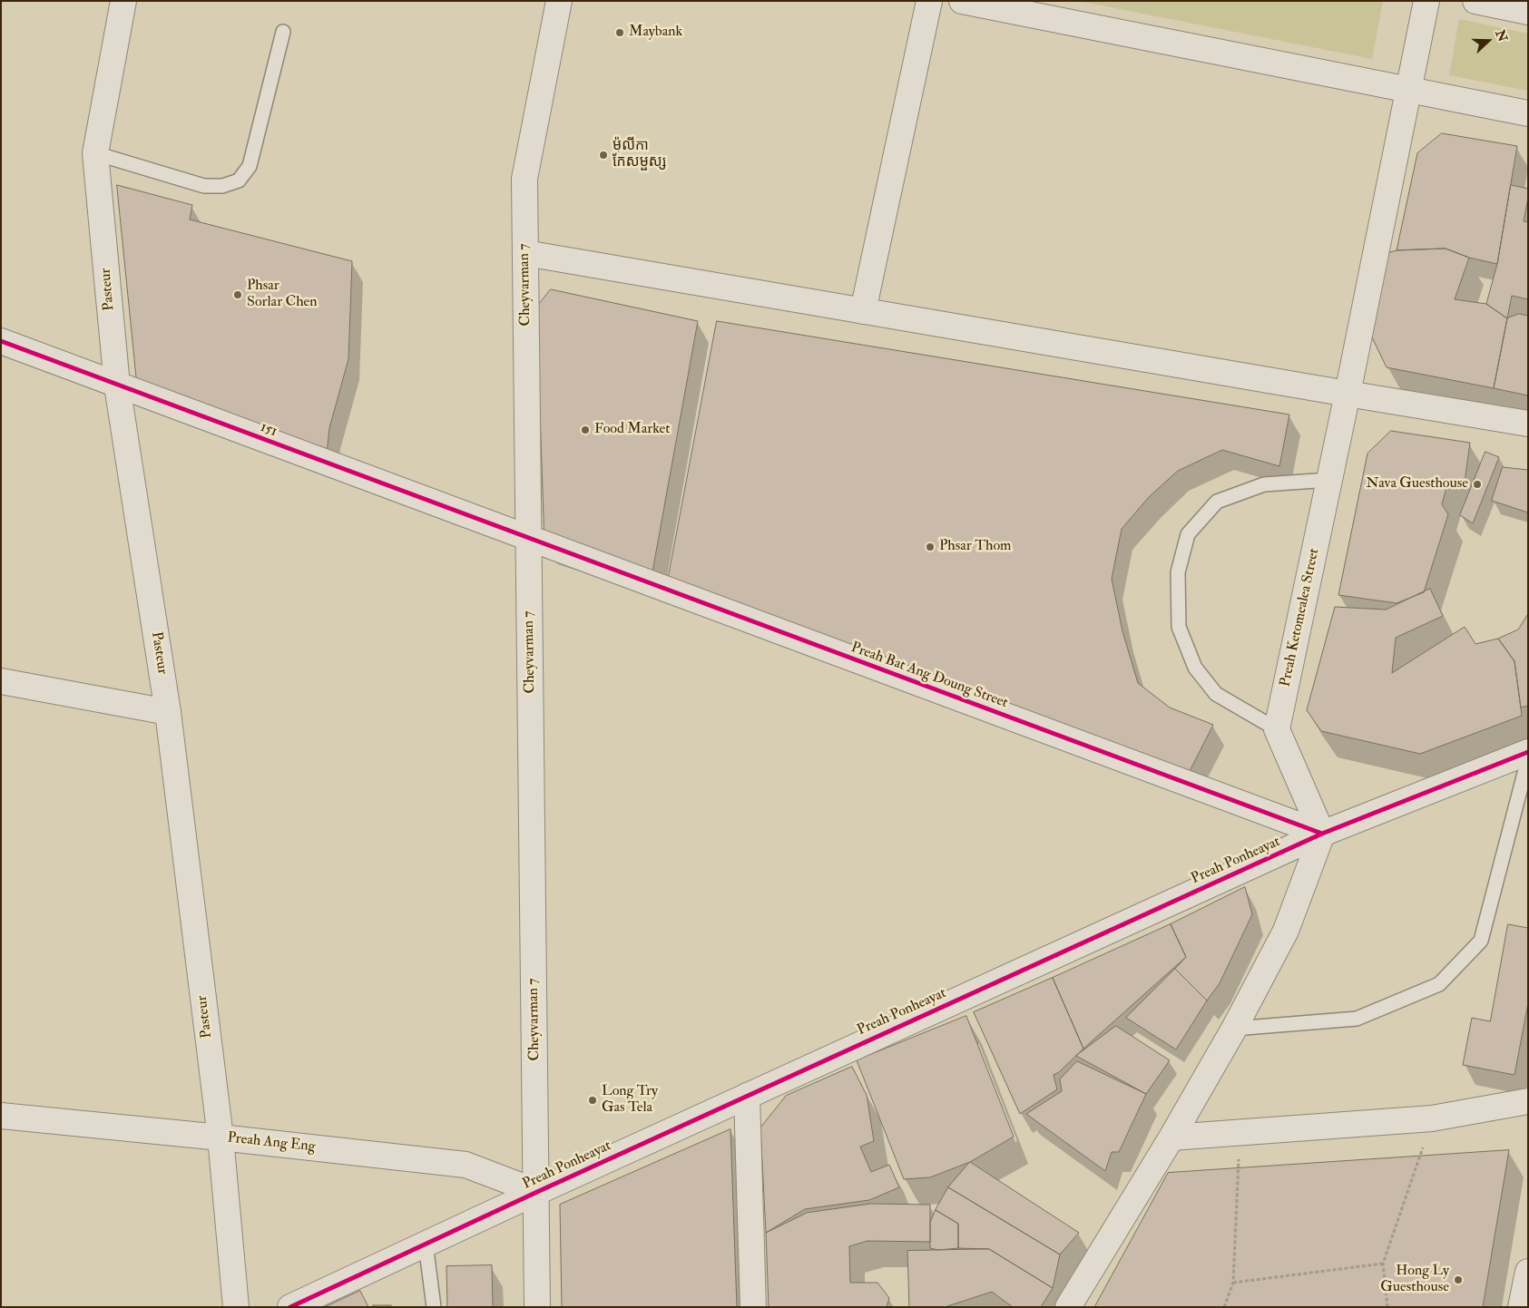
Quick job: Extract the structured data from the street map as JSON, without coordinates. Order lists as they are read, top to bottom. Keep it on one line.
{"streets":{"street":["Cheyvarman 7","Pasteur","151","Preah Ketomealea Street","Preah Bat Ang Doung Street","Preah Ponheayat","Preah Ang Eng"]},"crossings":[["Cheyvarman 7","151"],["Cheyvarman 7","Preah Bat Ang Doung Street"],["Cheyvarman 7","Preah Ponheayat"],["Cheyvarman 7","Preah Ang Eng"],["Pasteur","151"],["Pasteur","Preah Ang Eng"],["151","Preah Bat Ang Doung Street"],["Preah Bat Ang Doung Street","Preah Ponheayat"],["Preah Ponheayat","Preah Ang Eng"]],"places":["Maybank","ម៉ូលីកា កែសម្ផស្ស","Phsar Sorlar Chen","Food Market","Nava Guesthouse","Phsar Thom","Long Try Gas Tela","Hong Ly Guesthouse"],"north":"right"}
